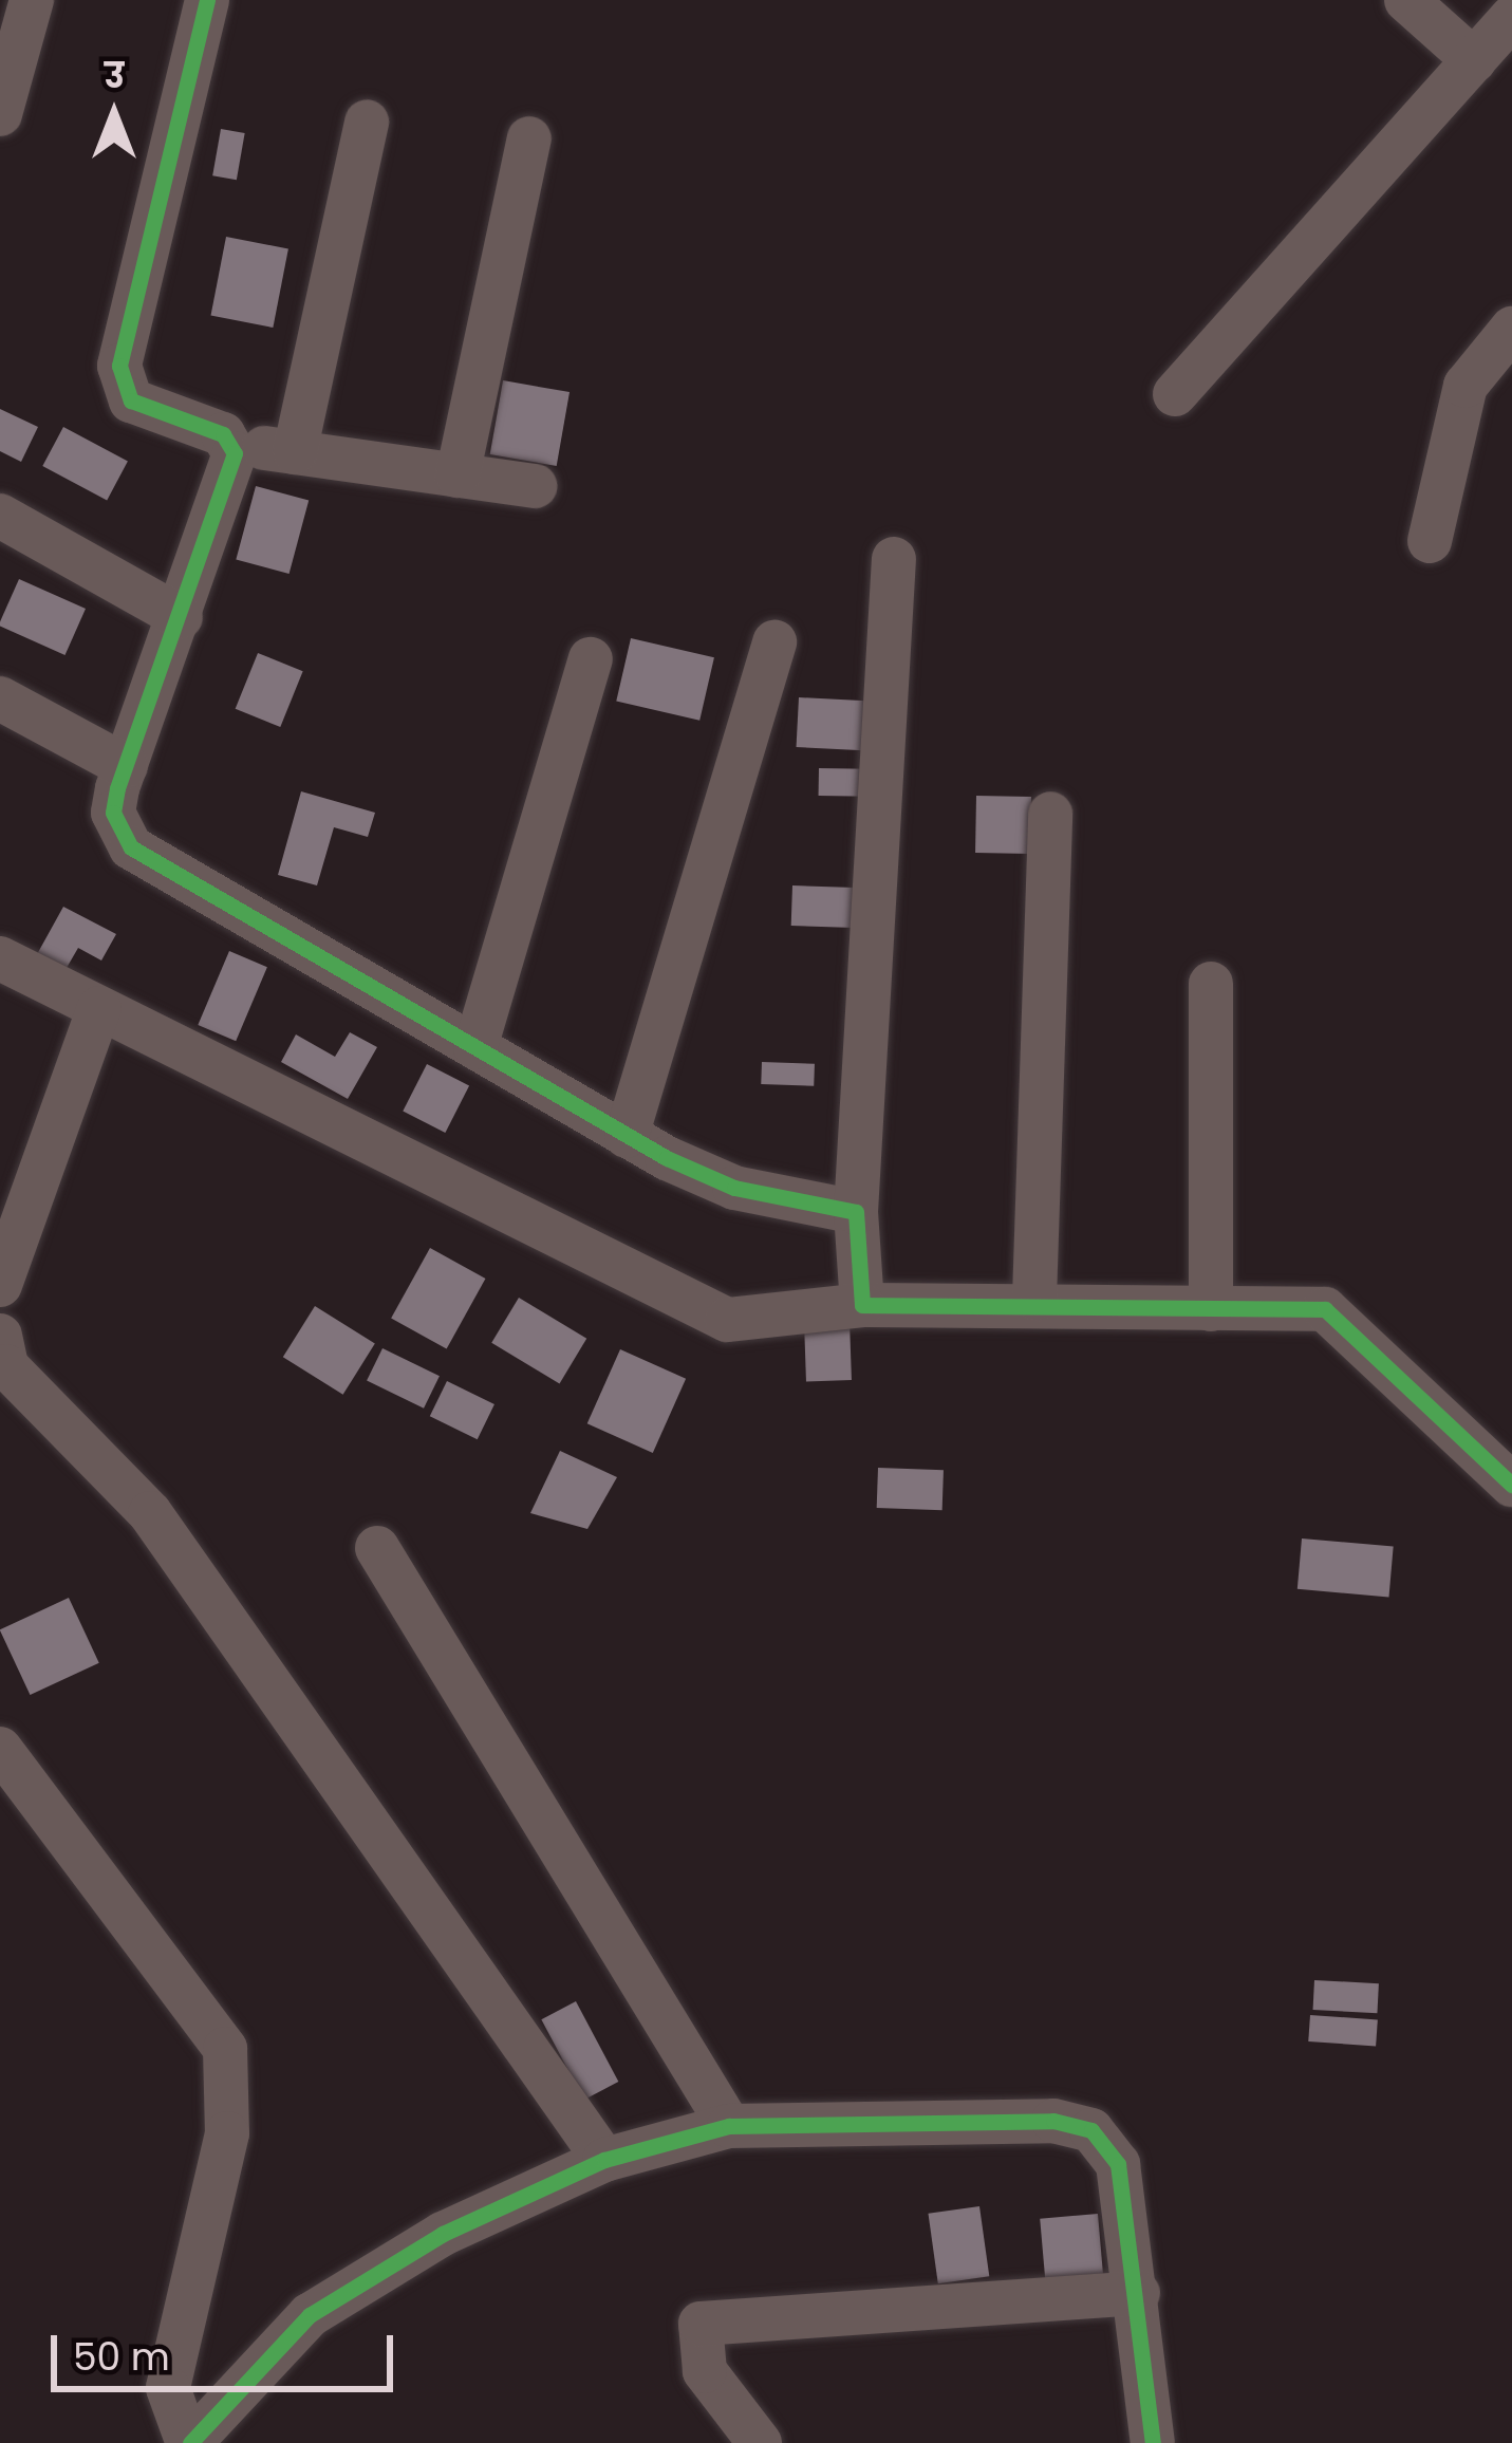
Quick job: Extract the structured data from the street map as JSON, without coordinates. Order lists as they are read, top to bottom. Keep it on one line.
{"scale_bar":"50 m","north":"top"}
